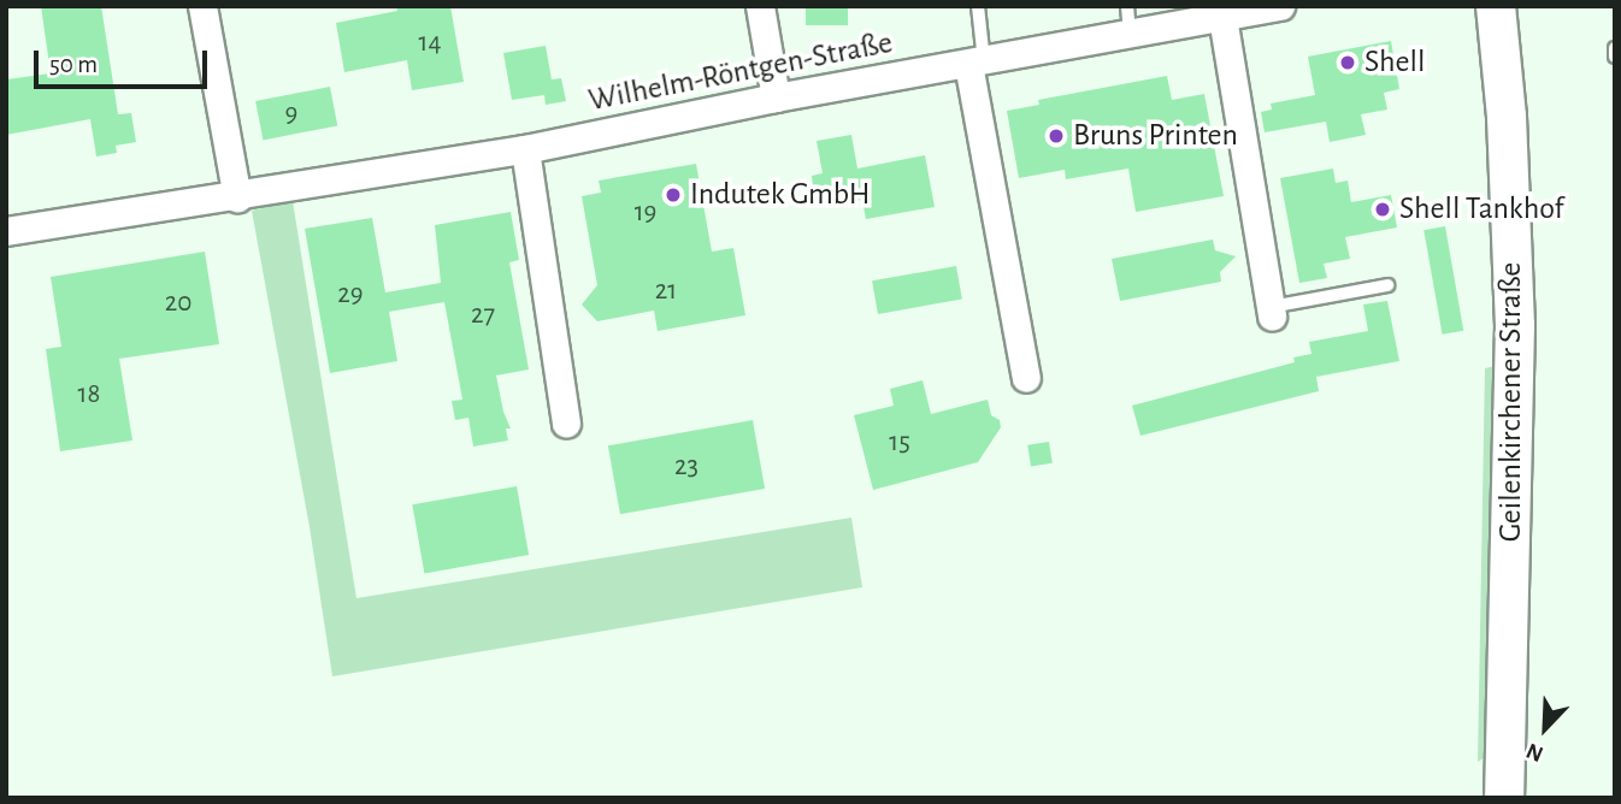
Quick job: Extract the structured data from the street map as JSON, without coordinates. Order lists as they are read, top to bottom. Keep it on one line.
{"streets":{"street":["Wilhelm-Röntgen-Straße","Geilenkirchener Straße"]},"places":["Shell","Bruns Printen","Indutek GmbH","Shell Tankhof"],"house_numbers":["14","9","19","21","29","20","27","18","15","23"],"scale_bar":"50 m","north":"bottom left"}
